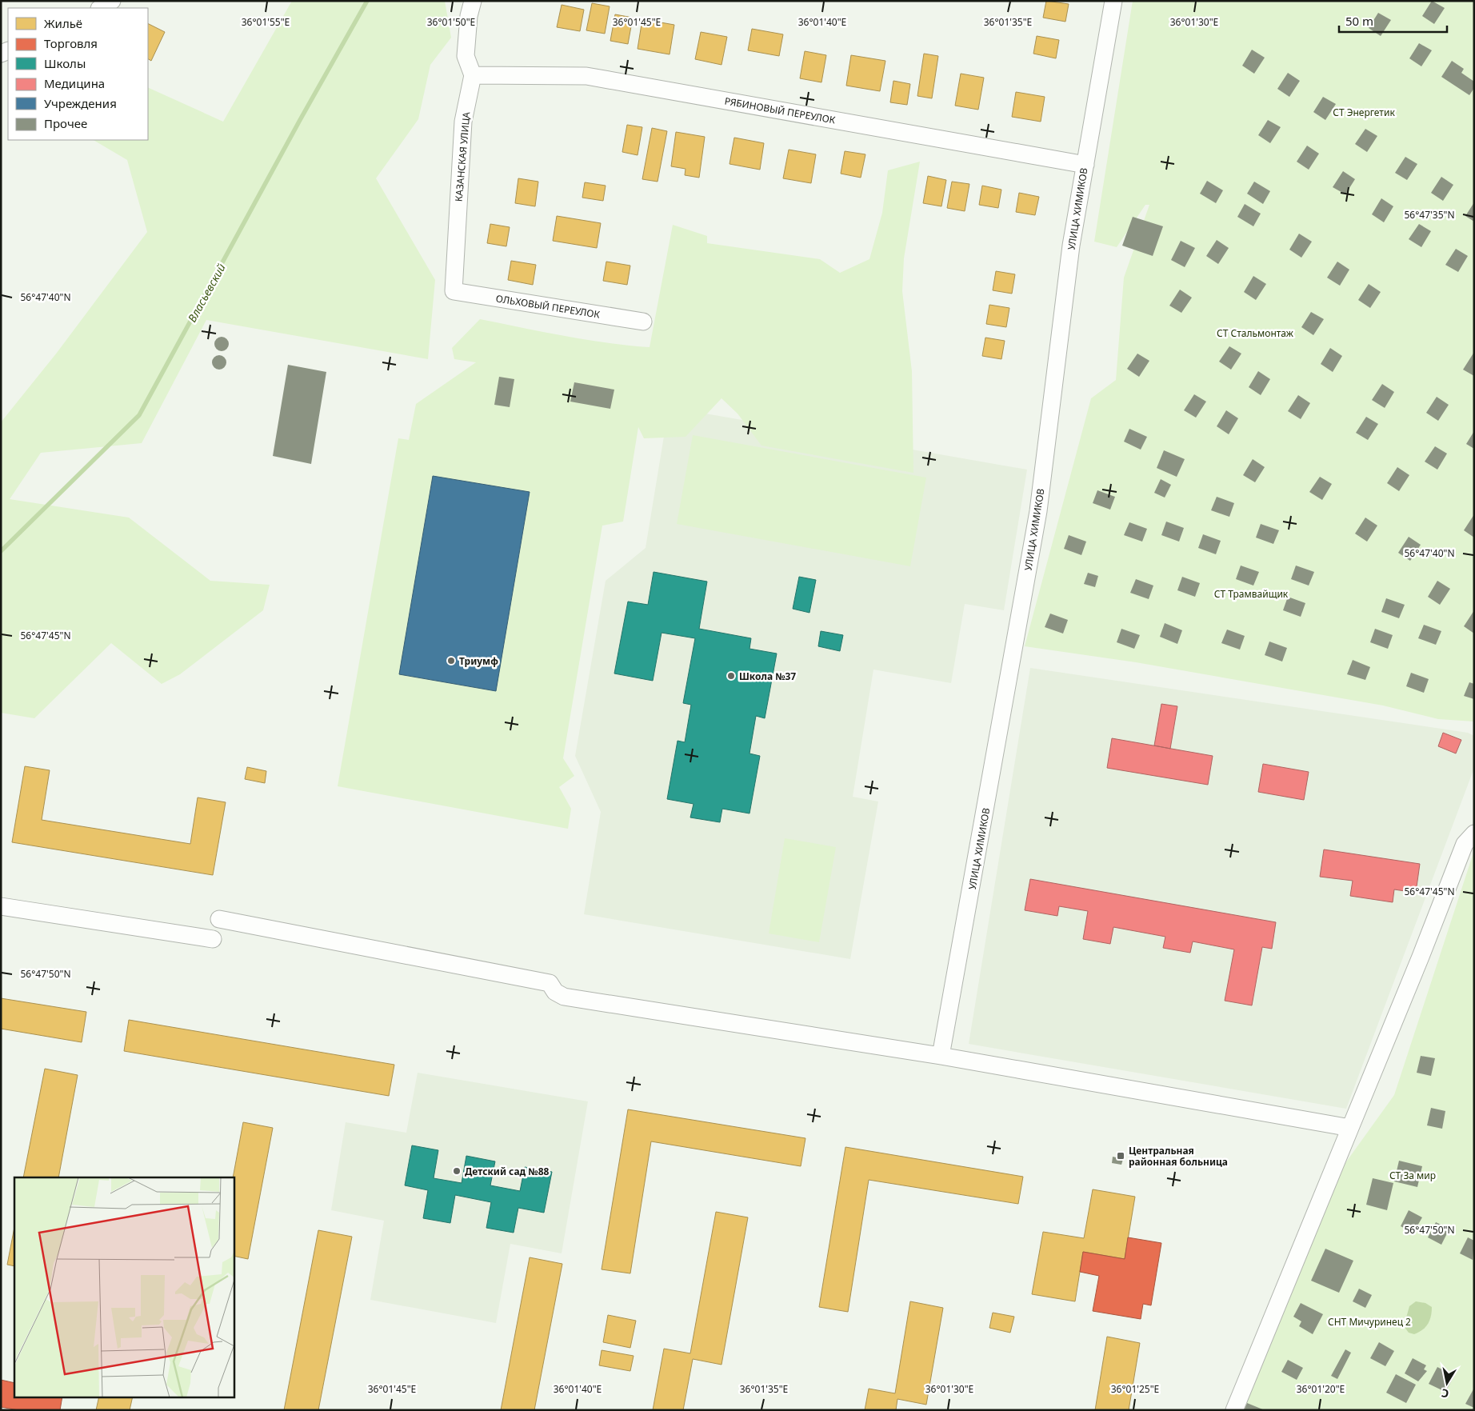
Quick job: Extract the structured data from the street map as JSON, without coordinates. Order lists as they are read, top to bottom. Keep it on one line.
{"streets":{"street":["РЯБИНОВЫЙ ПЕРЕУЛОК","КАЗАНСКАЯ УЛИЦА","УЛИЦА ХИМИКОВ","ОЛЬХОВЫЙ ПЕРЕУЛОК"]},"crossings":[["РЯБИНОВЫЙ ПЕРЕУЛОК","КАЗАНСКАЯ УЛИЦА"],["РЯБИНОВЫЙ ПЕРЕУЛОК","УЛИЦА ХИМИКОВ"],["КАЗАНСКАЯ УЛИЦА","ОЛЬХОВЫЙ ПЕРЕУЛОК"]],"water":["Власьевский"],"parks":["СТ Энергетик","СТ Стальмонтаж","СТ Трамвайщик","СТ За мир","СНТ Мичуринец 2"],"places":{"other":["Триумф","Школа №37","Детский сад №88"],"transit":["Центральная районная больница"]},"legend":["Жильё","Торговля","Школы","Медицина","Учреждения","Прочее"],"scale_bar":"50 m","north":"bottom","coordinates":["36°01'55\"E","36°01'50\"E","36°01'45\"E","36°01'40\"E","36°01'35\"E","36°01'30\"E","56°47'35\"N","56°47'40\"N","56°47'45\"N","56°47'50\"N","36°01'25\"E","36°01'20\"E"]}
